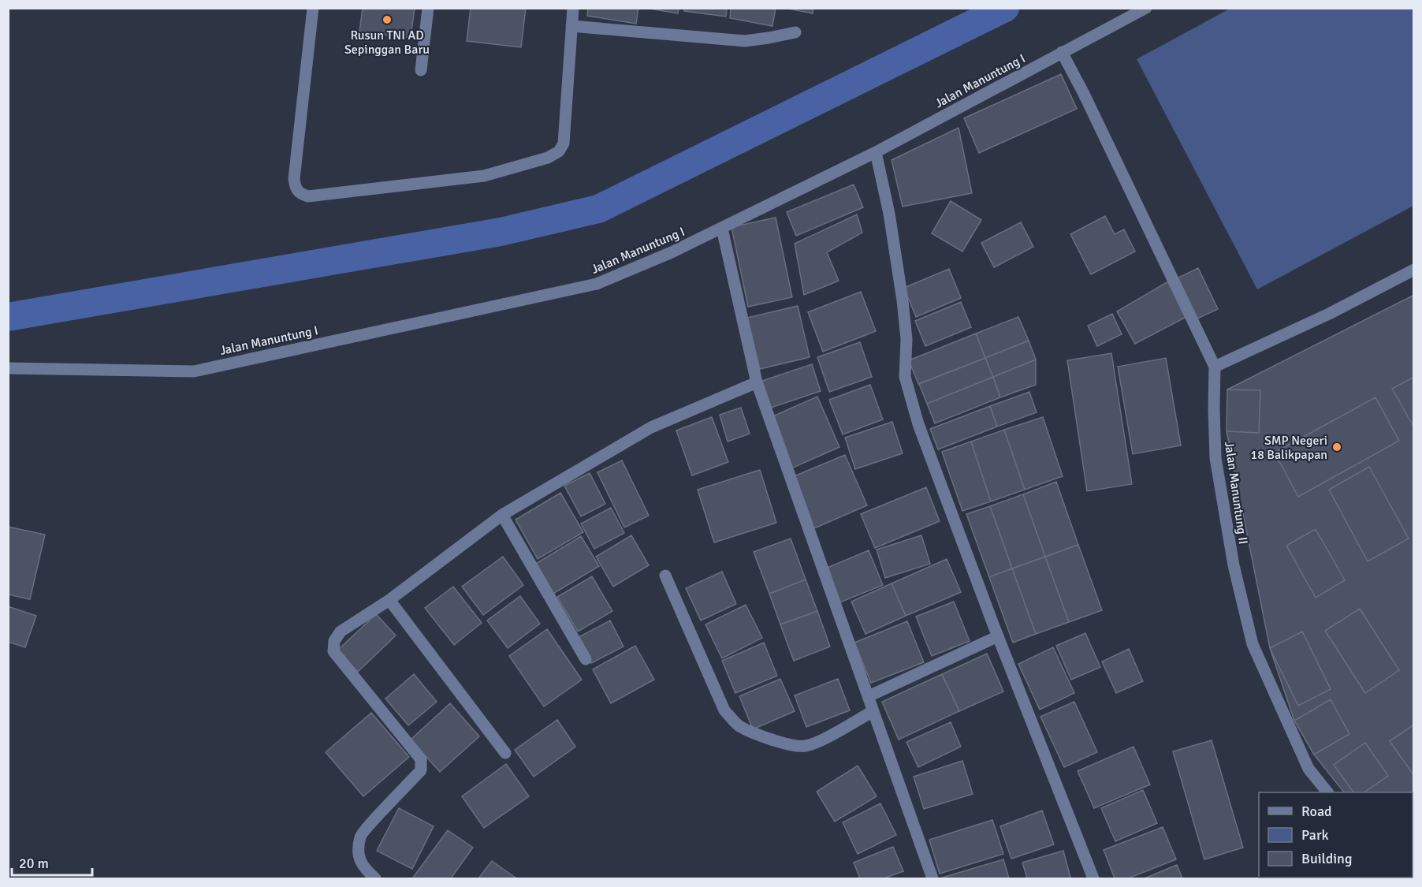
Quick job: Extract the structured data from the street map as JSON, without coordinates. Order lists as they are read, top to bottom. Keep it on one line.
{"streets":{"street":["Jalan Manuntung I","Jalan Manuntung II"]},"places":["Rusun TNI AD Sepinggan Baru","SMP Negeri 18 Balikpapan"],"legend":["Road","Park","Building"],"scale_bar":"20 m"}
